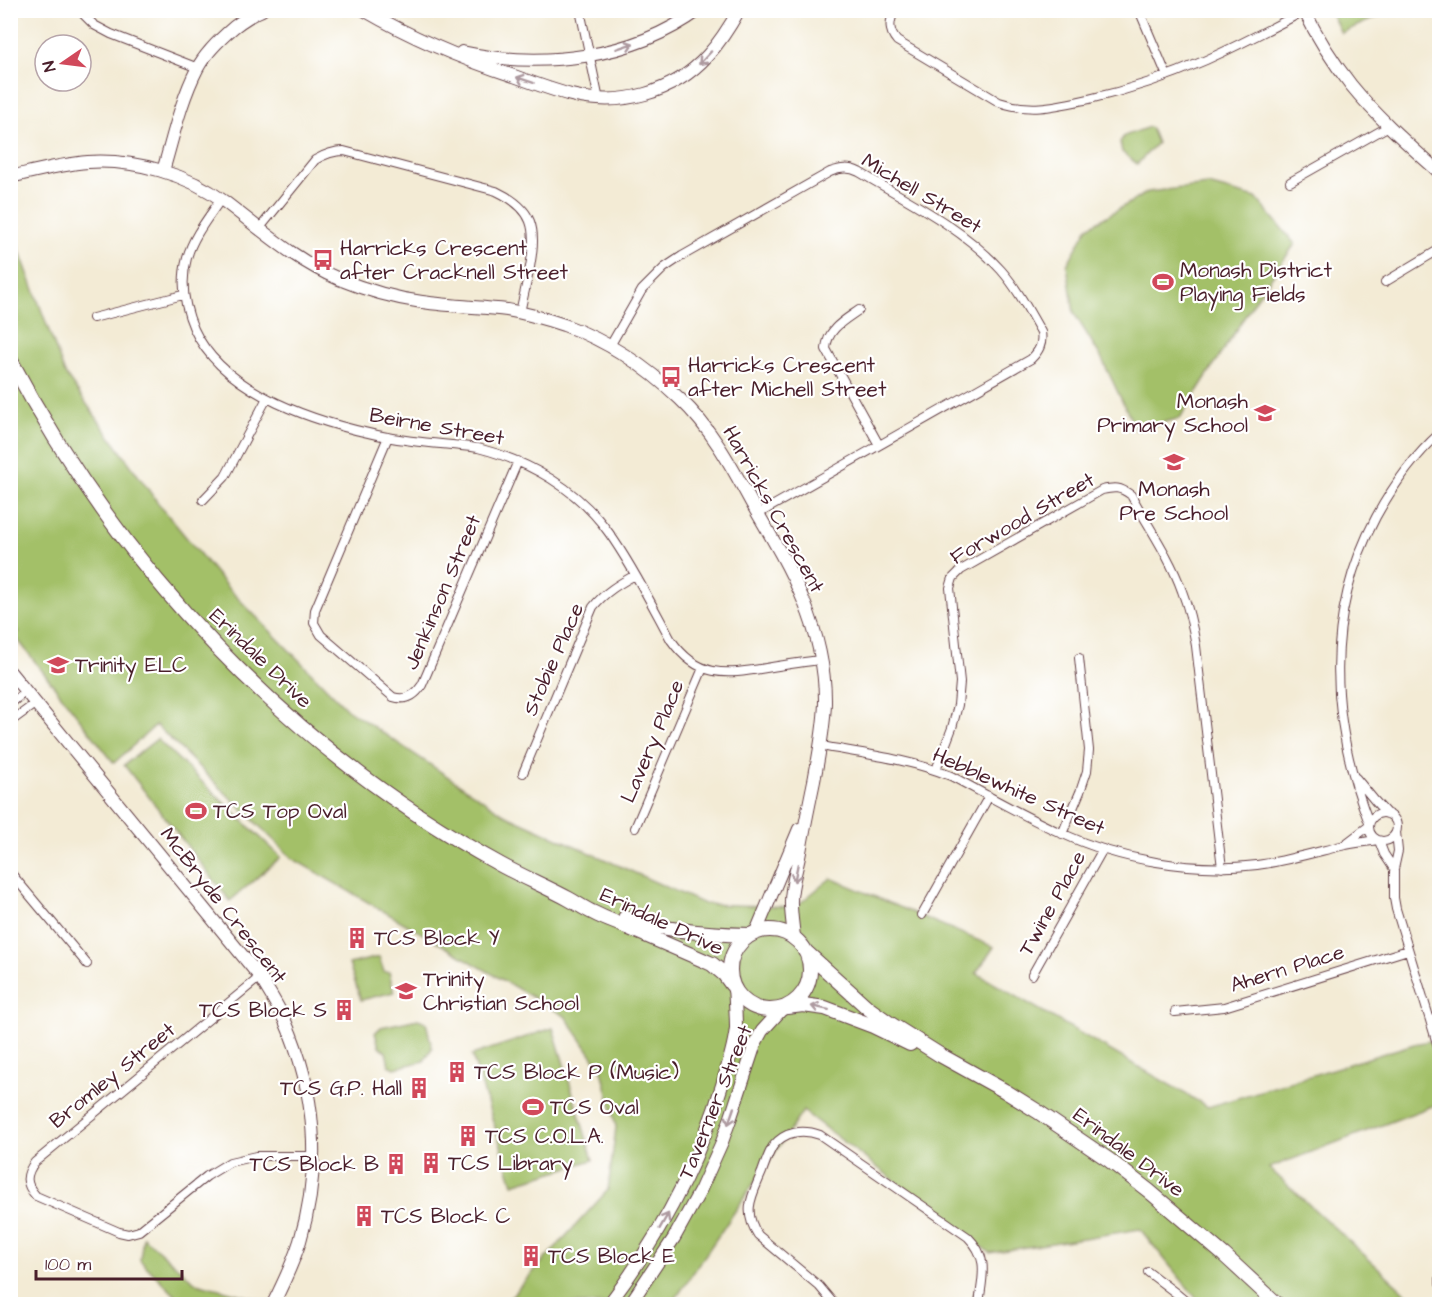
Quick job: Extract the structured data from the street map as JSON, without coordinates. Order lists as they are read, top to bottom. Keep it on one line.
{"streets":{"main road":["Erindale Drive"],"street":["Michell Street","Beirne Street","Harricks Crescent","Forwood Street","Jenkinson Street","Stobie Place","Lavery Place","Hebblewhite Street","Twine Place","McBryde Crescent","Ahern Place","Bromley Street","Taverner Street"]},"crossings":[["Michell Street","Harricks Crescent"],["Beirne Street","Harricks Crescent"],["Beirne Street","Jenkinson Street"],["Beirne Street","Stobie Place"],["Beirne Street","Lavery Place"],["Harricks Crescent","Erindale Drive"],["Harricks Crescent","Hebblewhite Street"],["Harricks Crescent","Taverner Street"],["Forwood Street","Hebblewhite Street"],["Erindale Drive","Taverner Street"],["Hebblewhite Street","Twine Place"],["McBryde Crescent","Bromley Street"]],"places":{"bus stop":["Harricks Crescent after Cracknell Street","Harricks Crescent after Michell Street"],"sports":["Monash District Playing Fields","TCS Top Oval","TCS Oval"],"school or university":["Monash Primary School","Monash Pre School","Trinity ELC","Trinity Christian School"],"building":["TCS Block Y","TCS Block S","TCS Block P (Music)","TCS G.P. Hall","TCS C.O.L.A.","TCS Library","TCS Block B","TCS Block C","TCS Block E"]},"scale_bar":"100 m","north":"left"}
